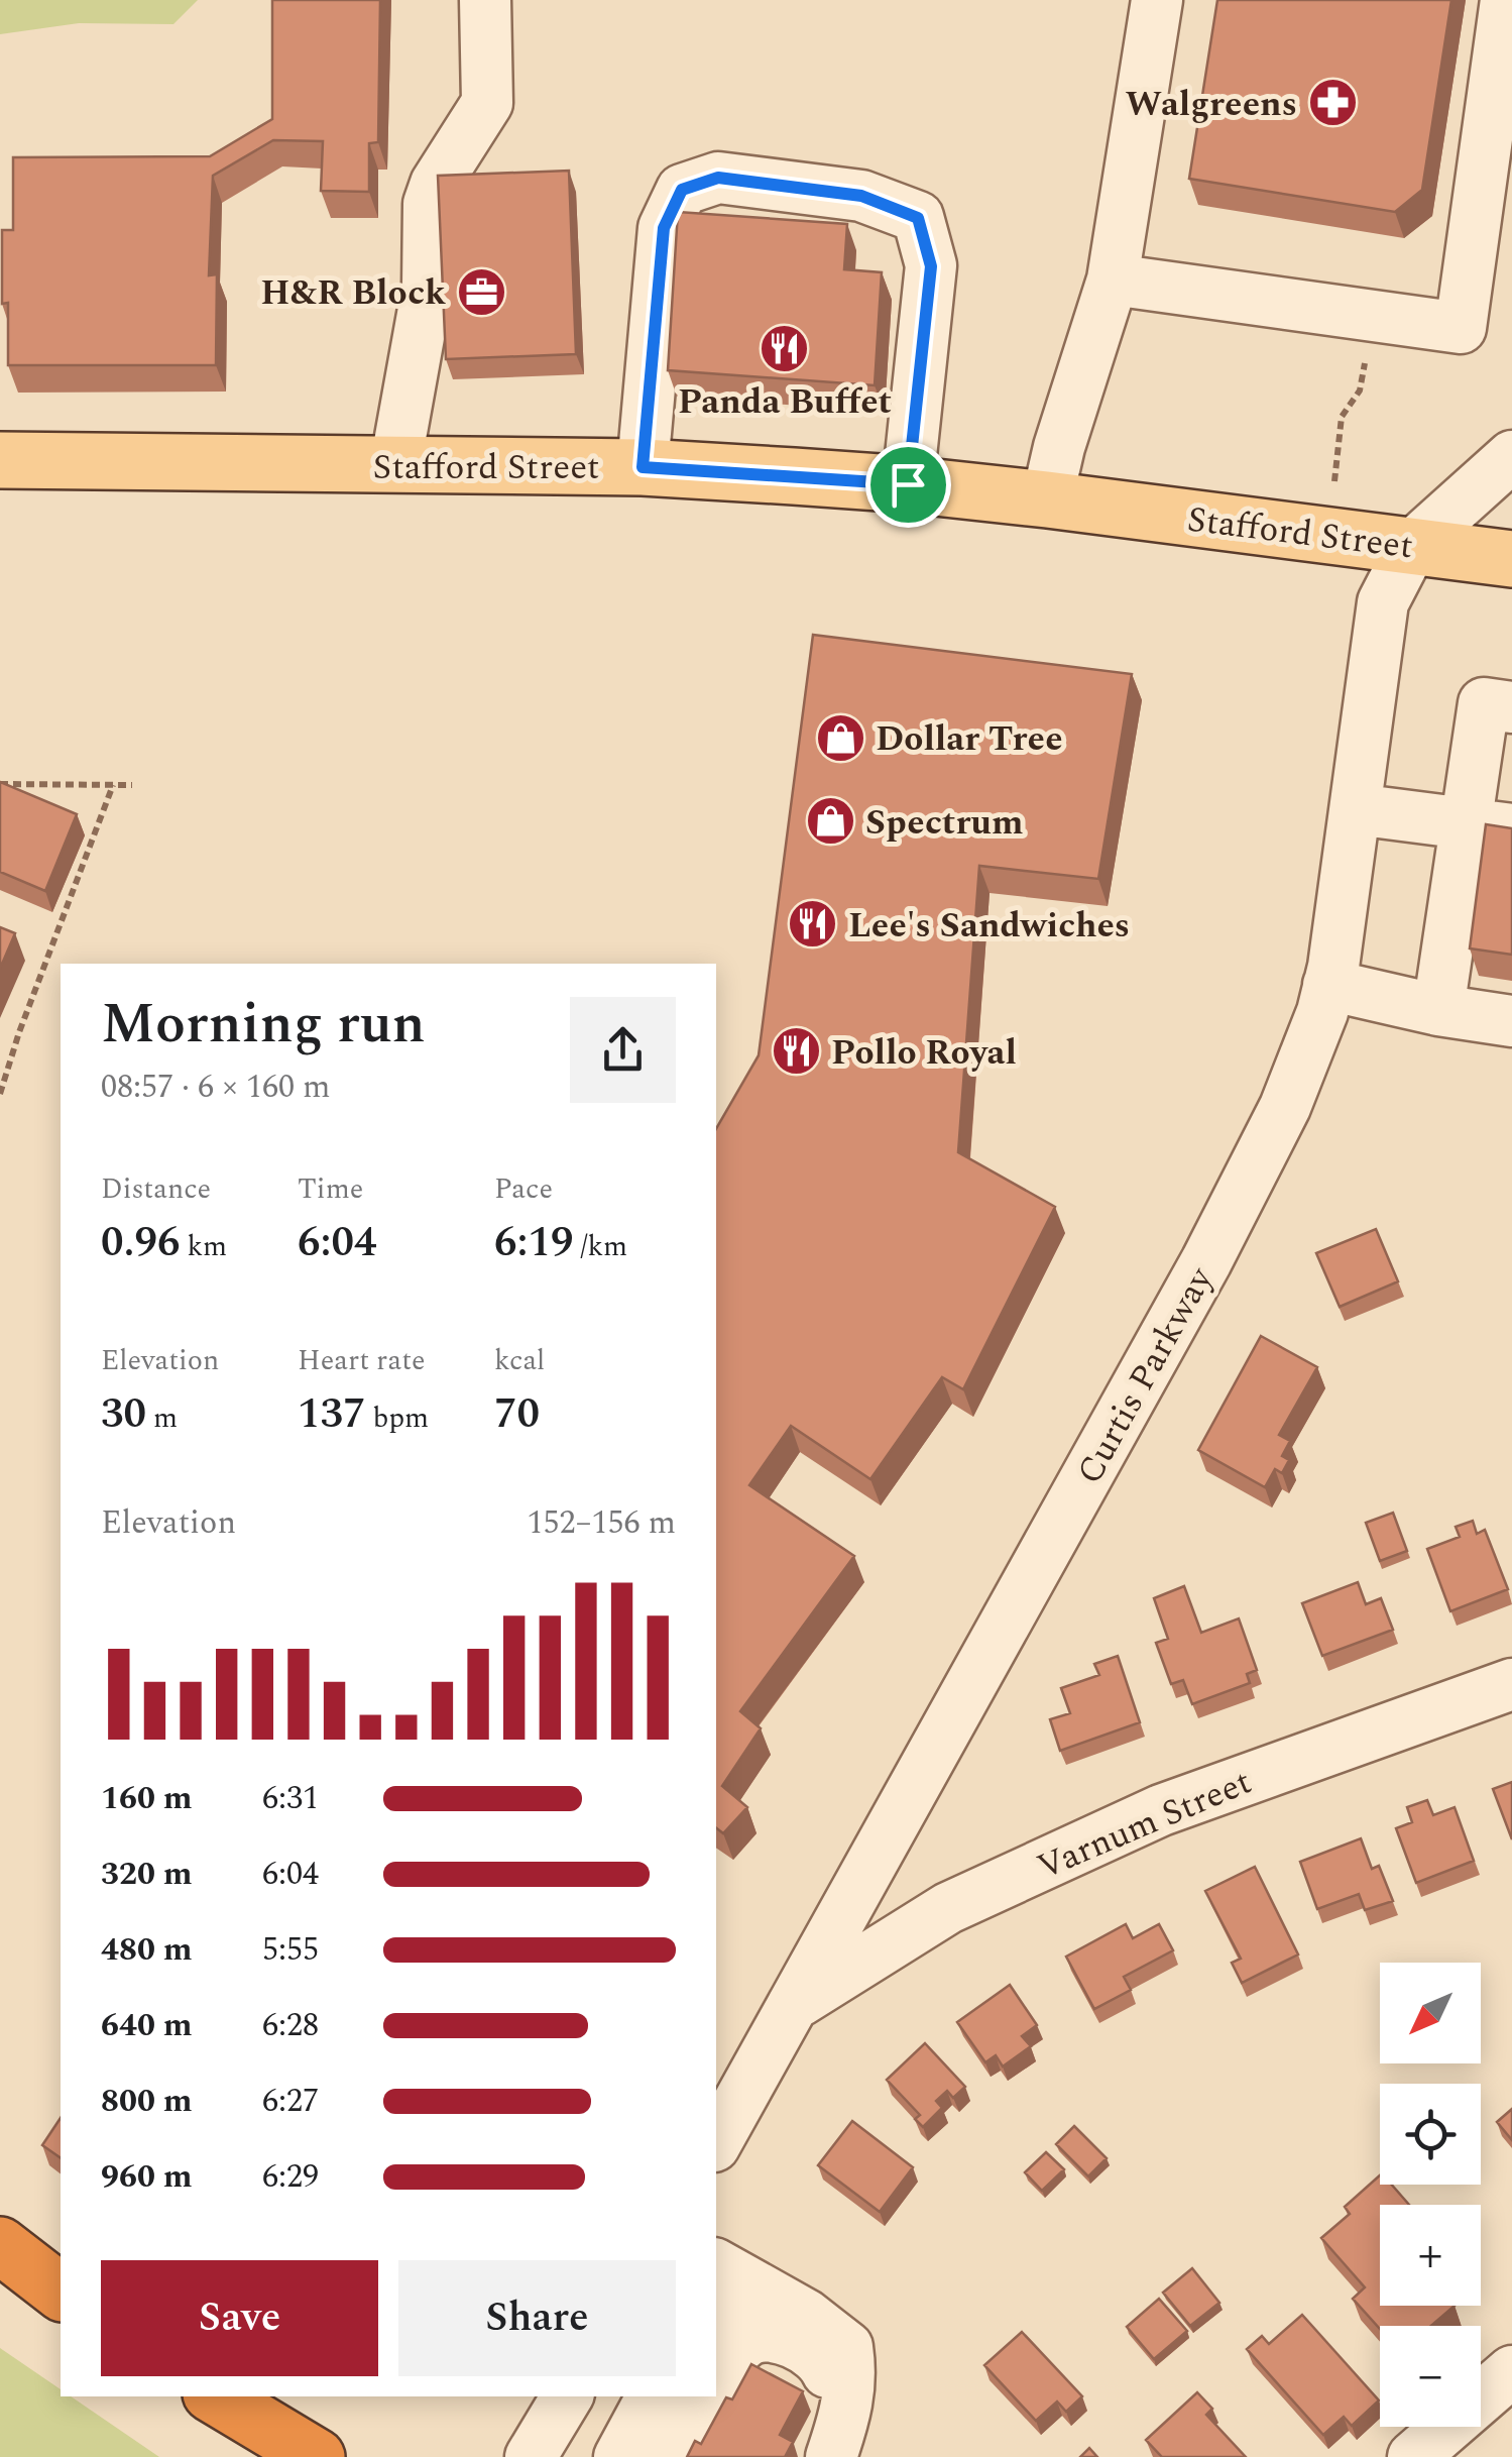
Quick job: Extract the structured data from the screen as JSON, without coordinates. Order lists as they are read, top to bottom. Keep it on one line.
{"streets":{"main road":["Stafford Street"],"street":["Curtis Parkway","Varnum Street"]},"crossings":[["Stafford Street","Curtis Parkway"],["Curtis Parkway","Varnum Street"]],"places":{"pharmacy":["Walgreens"],"office":["H&R Block"],"restaurant":["Panda Buffet","Lee's Sandwiches","Pollo Royal"],"shop":["Dollar Tree","Spectrum"]},"north":"bottom left","page":{"heading":["Morning run","08:57 · 6 × 160 m"],"stats":[["Distance","0.96 km"],["Time","6:04"],["Pace","6:19 /km"],["Elevation","30 m"],["Heart rate","137 bpm"],["kcal","70"]],"chart":["Elevation","152–156 m"],"list":[{"name":"160 m","note":"6:31"},{"name":"320 m","note":"6:04"},{"name":"480 m","note":"5:55"},{"name":"640 m","note":"6:28"},{"name":"800 m","note":"6:27"},{"name":"960 m","note":"6:29"}],"map_buttons":["+","−"],"buttons":["Save","Share"]}}
